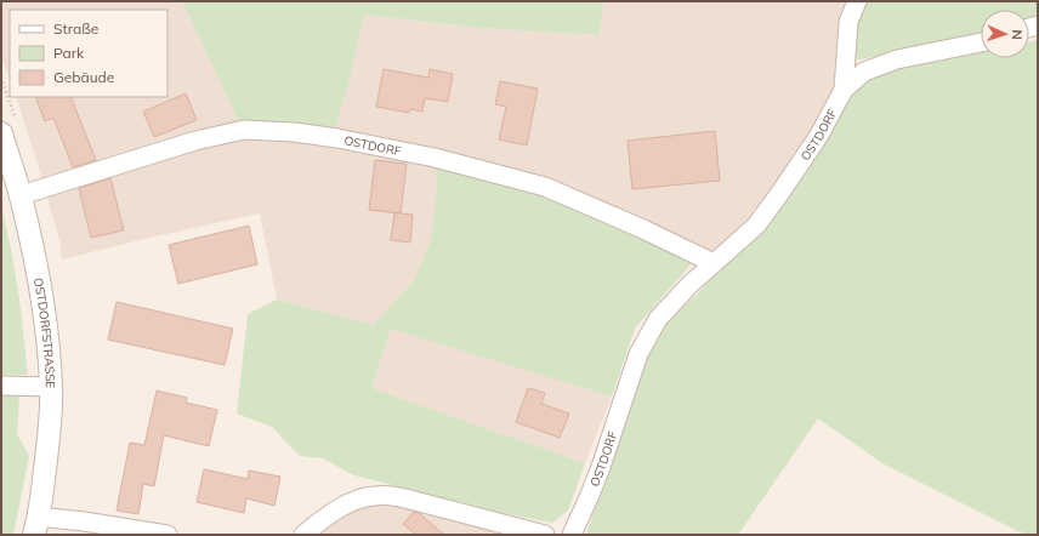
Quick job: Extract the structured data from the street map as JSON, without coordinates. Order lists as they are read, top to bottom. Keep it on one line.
{"streets":{"street":["OSTDORF","OSTDORFSTRASSE"]},"crossings":[["OSTDORF","OSTDORFSTRASSE"]],"legend":["Straße","Park","Gebäude"],"north":"right"}
